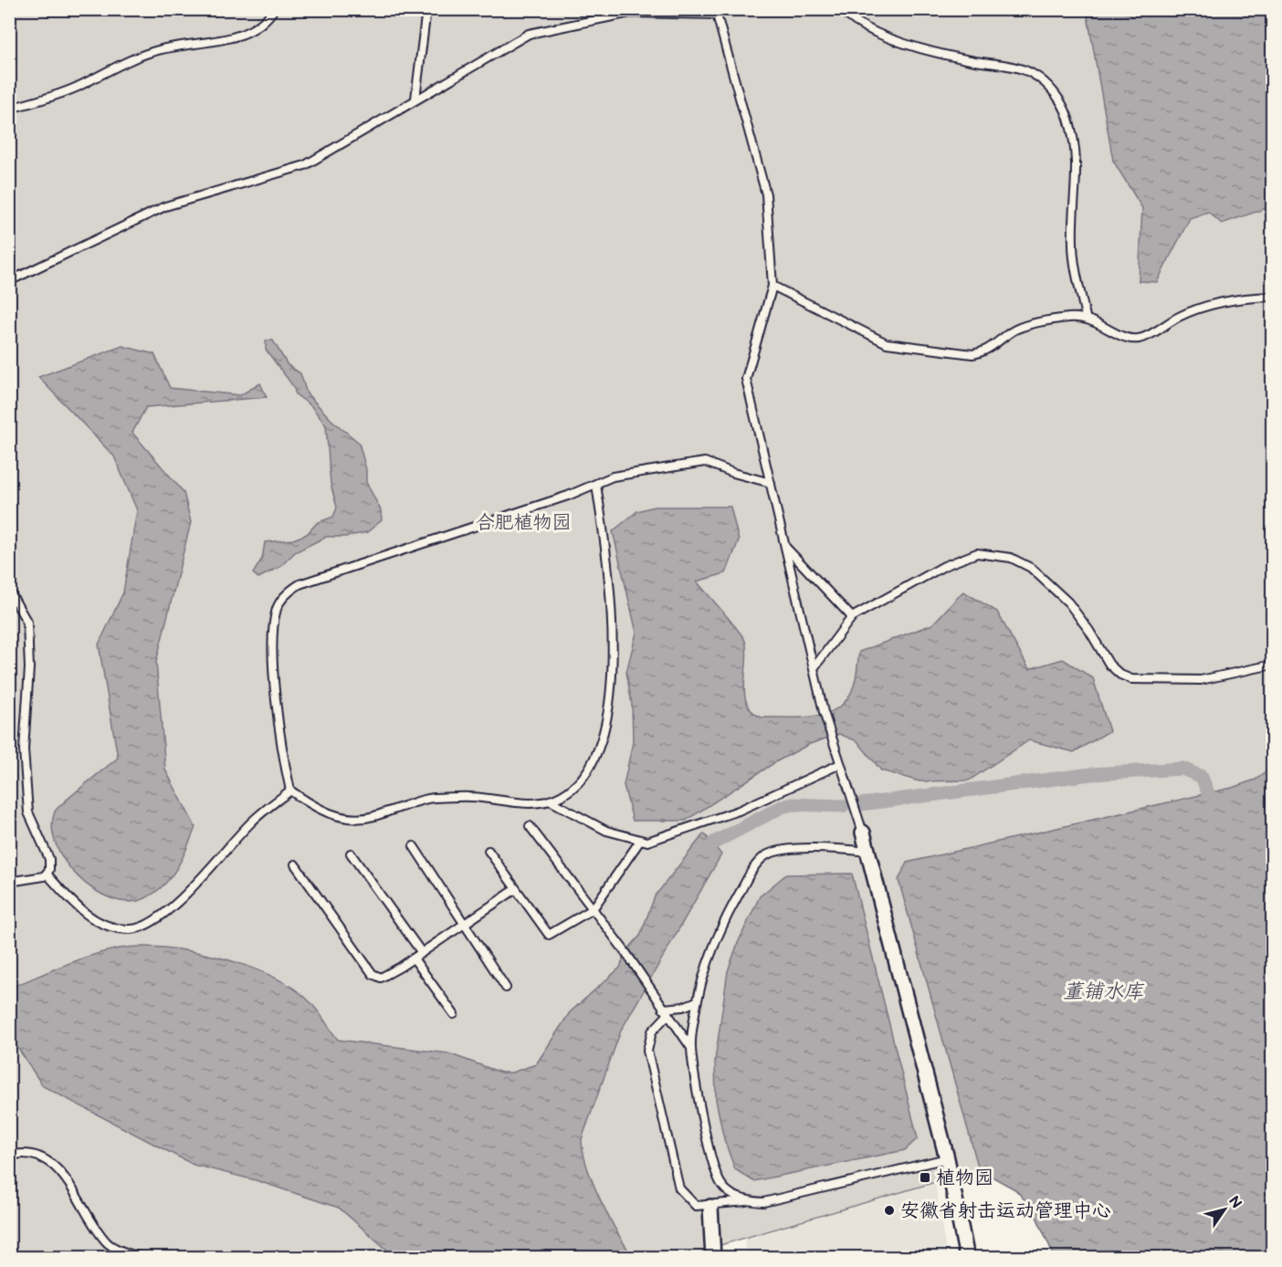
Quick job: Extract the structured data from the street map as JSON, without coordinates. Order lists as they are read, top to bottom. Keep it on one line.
{"water":["董铺水库"],"parks":["合肥植物园"],"places":{"transit":["植物园"],"other":["安徽省射击运动管理中心"]},"north":"top right"}
